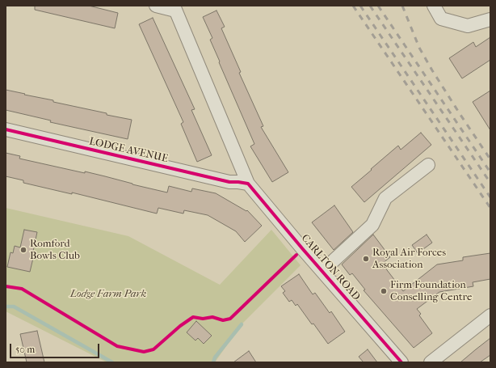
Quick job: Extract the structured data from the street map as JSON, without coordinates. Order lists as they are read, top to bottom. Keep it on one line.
{"streets":{"street":["LODGE AVENUE","CARLTON ROAD"]},"crossings":[["LODGE AVENUE","CARLTON ROAD"]],"parks":["Lodge Farm Park"],"places":["Romford Bowls Club","Royal Air Forces Association","Firm Foundation Conselling Centre"],"scale_bar":"50 m"}
